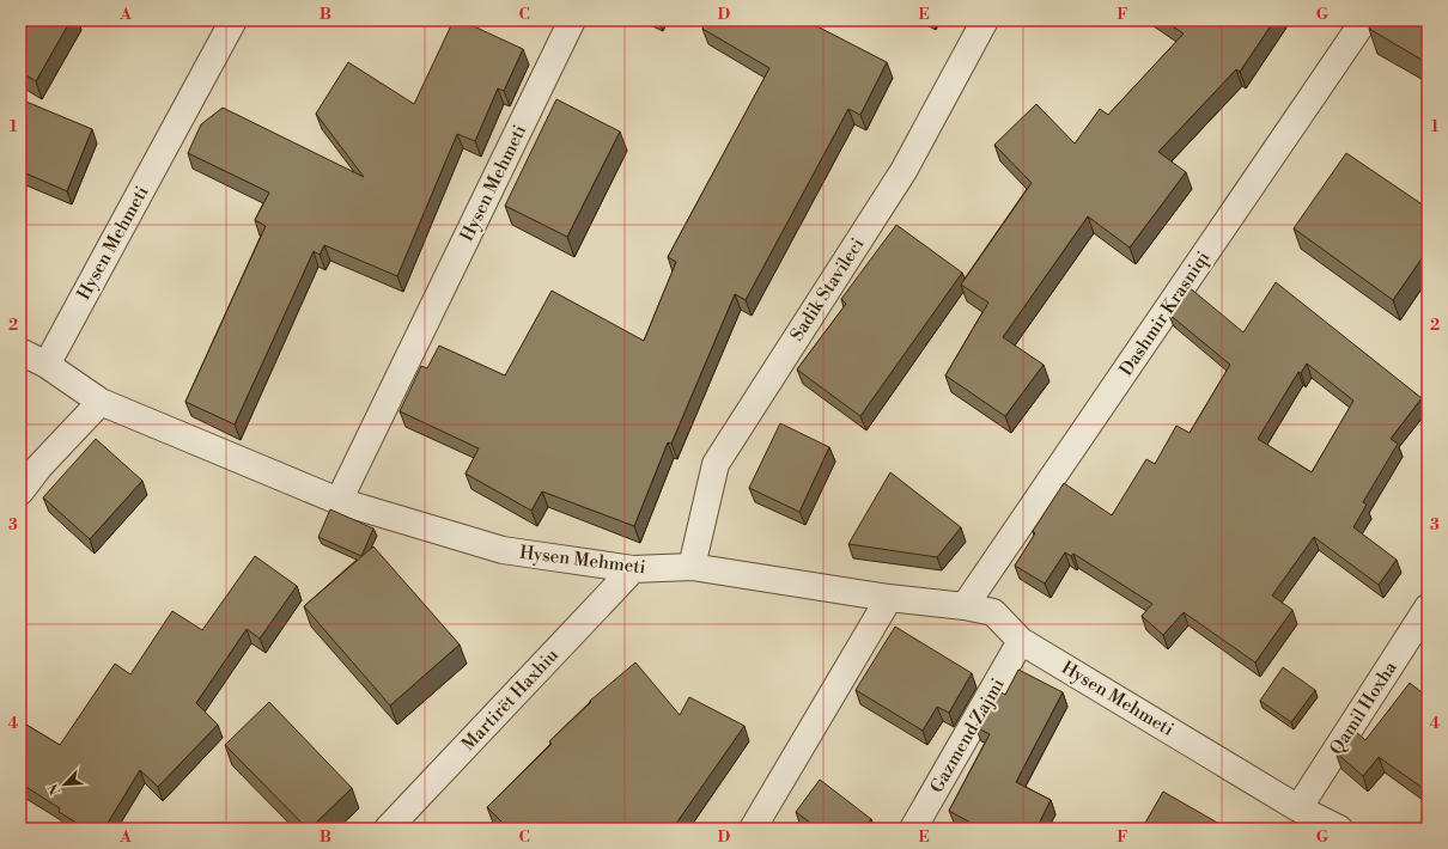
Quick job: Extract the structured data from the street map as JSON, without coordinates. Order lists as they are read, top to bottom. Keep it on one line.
{"streets":{"street":["Hysen Mehmeti","Sadik Stavileci","Dashmir Krasniqi","Martirët Haxhiu","Qamil Hoxha","Gazmend Zajmi"]},"crossings":[["Hysen Mehmeti","Sadik Stavileci"],["Hysen Mehmeti","Dashmir Krasniqi"],["Hysen Mehmeti","Martirët Haxhiu"],["Hysen Mehmeti","Qamil Hoxha"],["Hysen Mehmeti","Gazmend Zajmi"]],"north":"bottom left","grid":{"columns":["A","B","C","D","E","F","G"],"rows":["1","2","3","4"]}}
